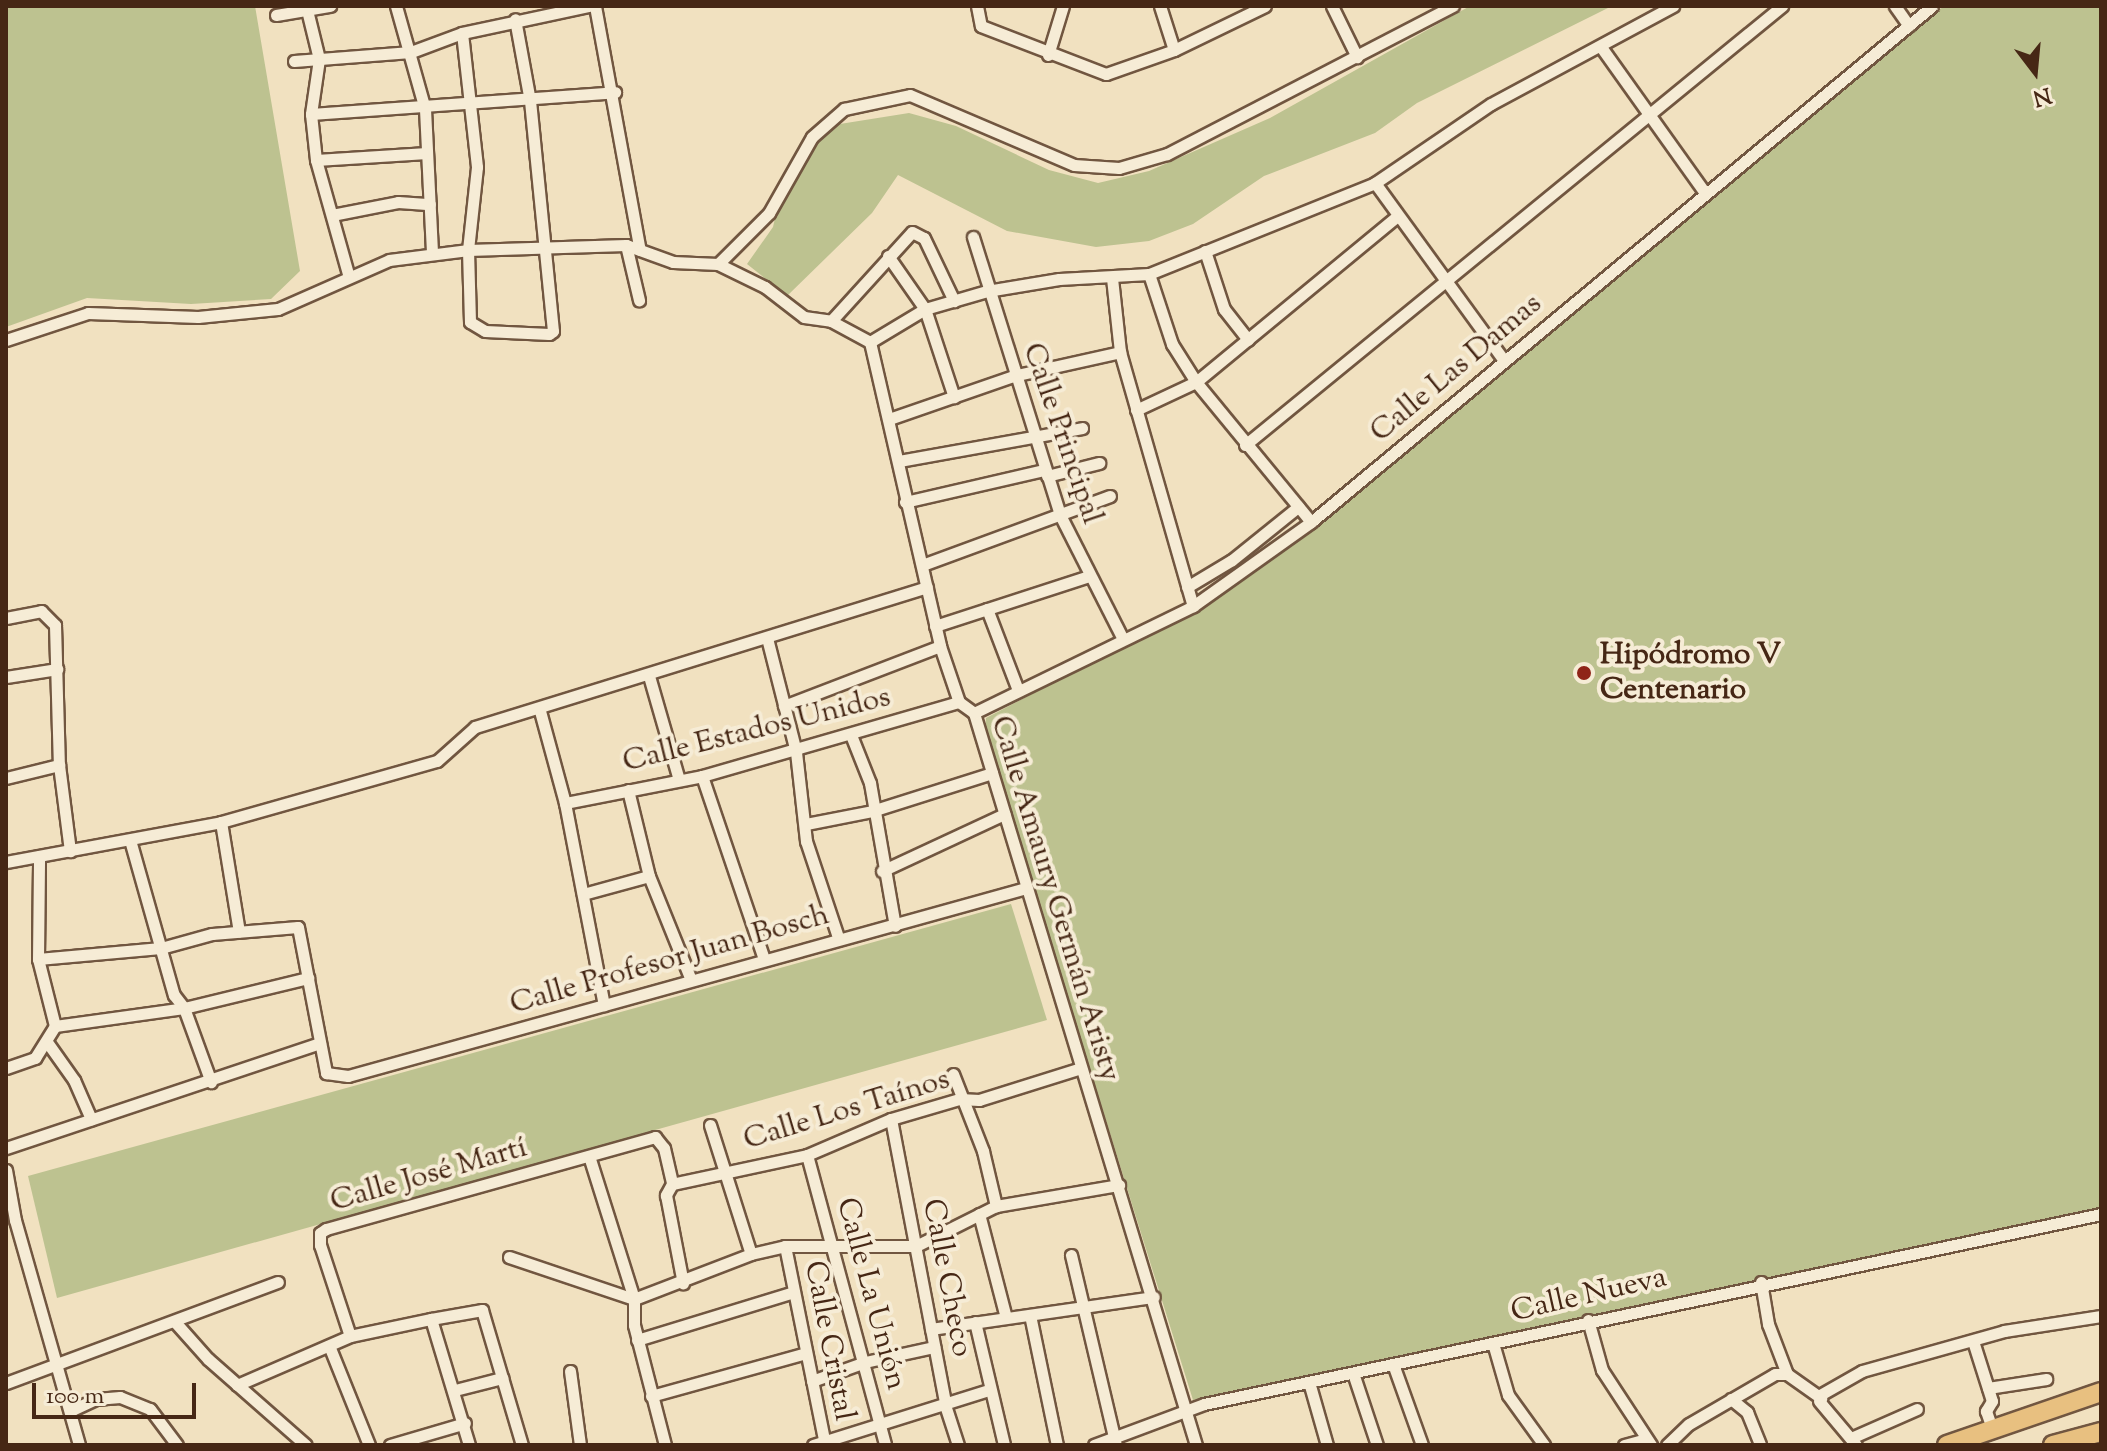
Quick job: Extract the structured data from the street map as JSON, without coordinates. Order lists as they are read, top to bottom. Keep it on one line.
{"streets":{"street":["Calle Las Damas","Calle Principal","Calle Estados Unidos","Calle Amaury Germán Aristy","Calle Profesor Juan Bosch","Calle Los Taínos","Calle José Martí","Calle Checo","Calle La Unión","Calle Nueva","Calle Cristal"]},"crossings":[["Calle Las Damas","Calle Principal"],["Calle Las Damas","Calle Amaury Germán Aristy"],["Calle Estados Unidos","Calle Amaury Germán Aristy"],["Calle Amaury Germán Aristy","Calle Profesor Juan Bosch"],["Calle Amaury Germán Aristy","Calle Los Taínos"],["Calle Amaury Germán Aristy","Calle Nueva"],["Calle Los Taínos","Calle José Martí"],["Calle Los Taínos","Calle Checo"],["Calle Los Taínos","Calle La Unión"]],"places":["Hipódromo V Centenario"],"scale_bar":"100 m","north":"bottom"}
